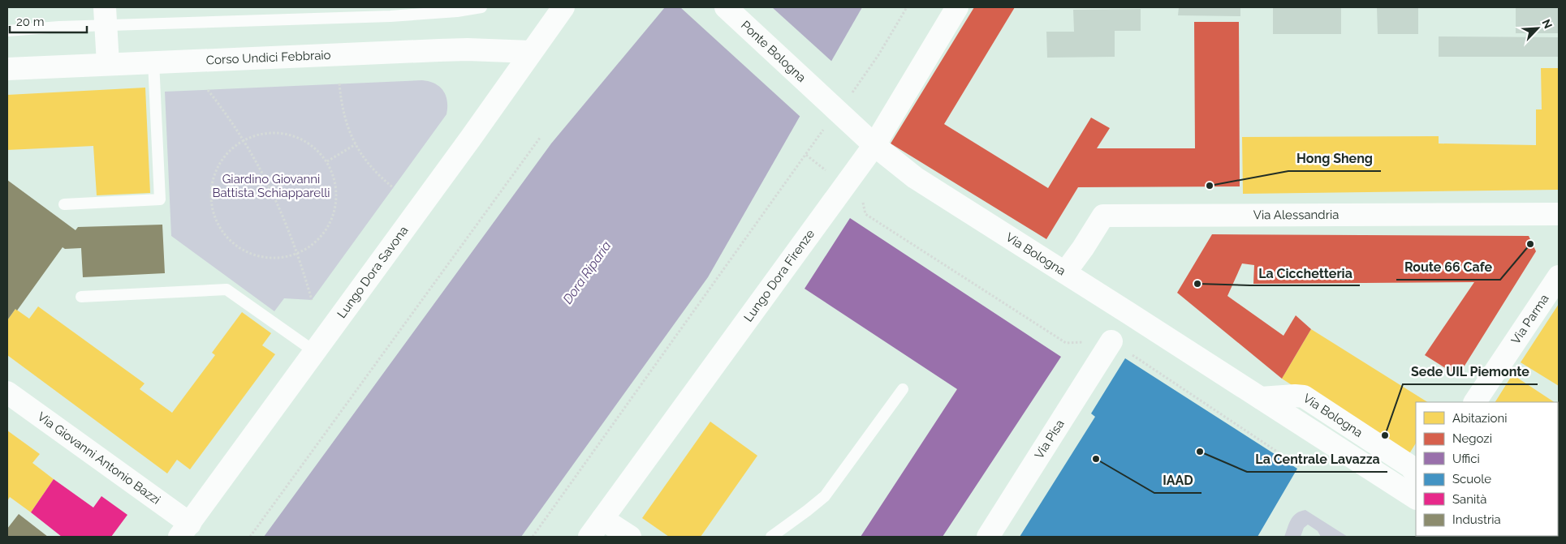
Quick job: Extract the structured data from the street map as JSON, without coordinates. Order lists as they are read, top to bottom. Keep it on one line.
{"streets":{"street":["Ponte Bologna","Corso Undici Febbraio","Via Alessandria","Via Bologna","Lungo Dora Savona","Lungo Dora Firenze","Via Parma","Via Pisa","Via Giovanni Antonio Bazzi"]},"crossings":[["Ponte Bologna","Via Bologna"],["Corso Undici Febbraio","Lungo Dora Savona"],["Via Alessandria","Via Bologna"],["Via Bologna","Lungo Dora Firenze"],["Lungo Dora Savona","Via Giovanni Antonio Bazzi"]],"water":["Dora Riparia"],"parks":["Giardino Giovanni Battista Schiapparelli"],"places":["Hong Sheng","Route 66 Cafe","La Cicchetteria","Sede UIL Piemonte","La Centrale Lavazza","IAAD"],"legend":["Abitazioni","Negozi","Uffici","Scuole","Sanità","Industria"],"scale_bar":"20 m","north":"top right"}
